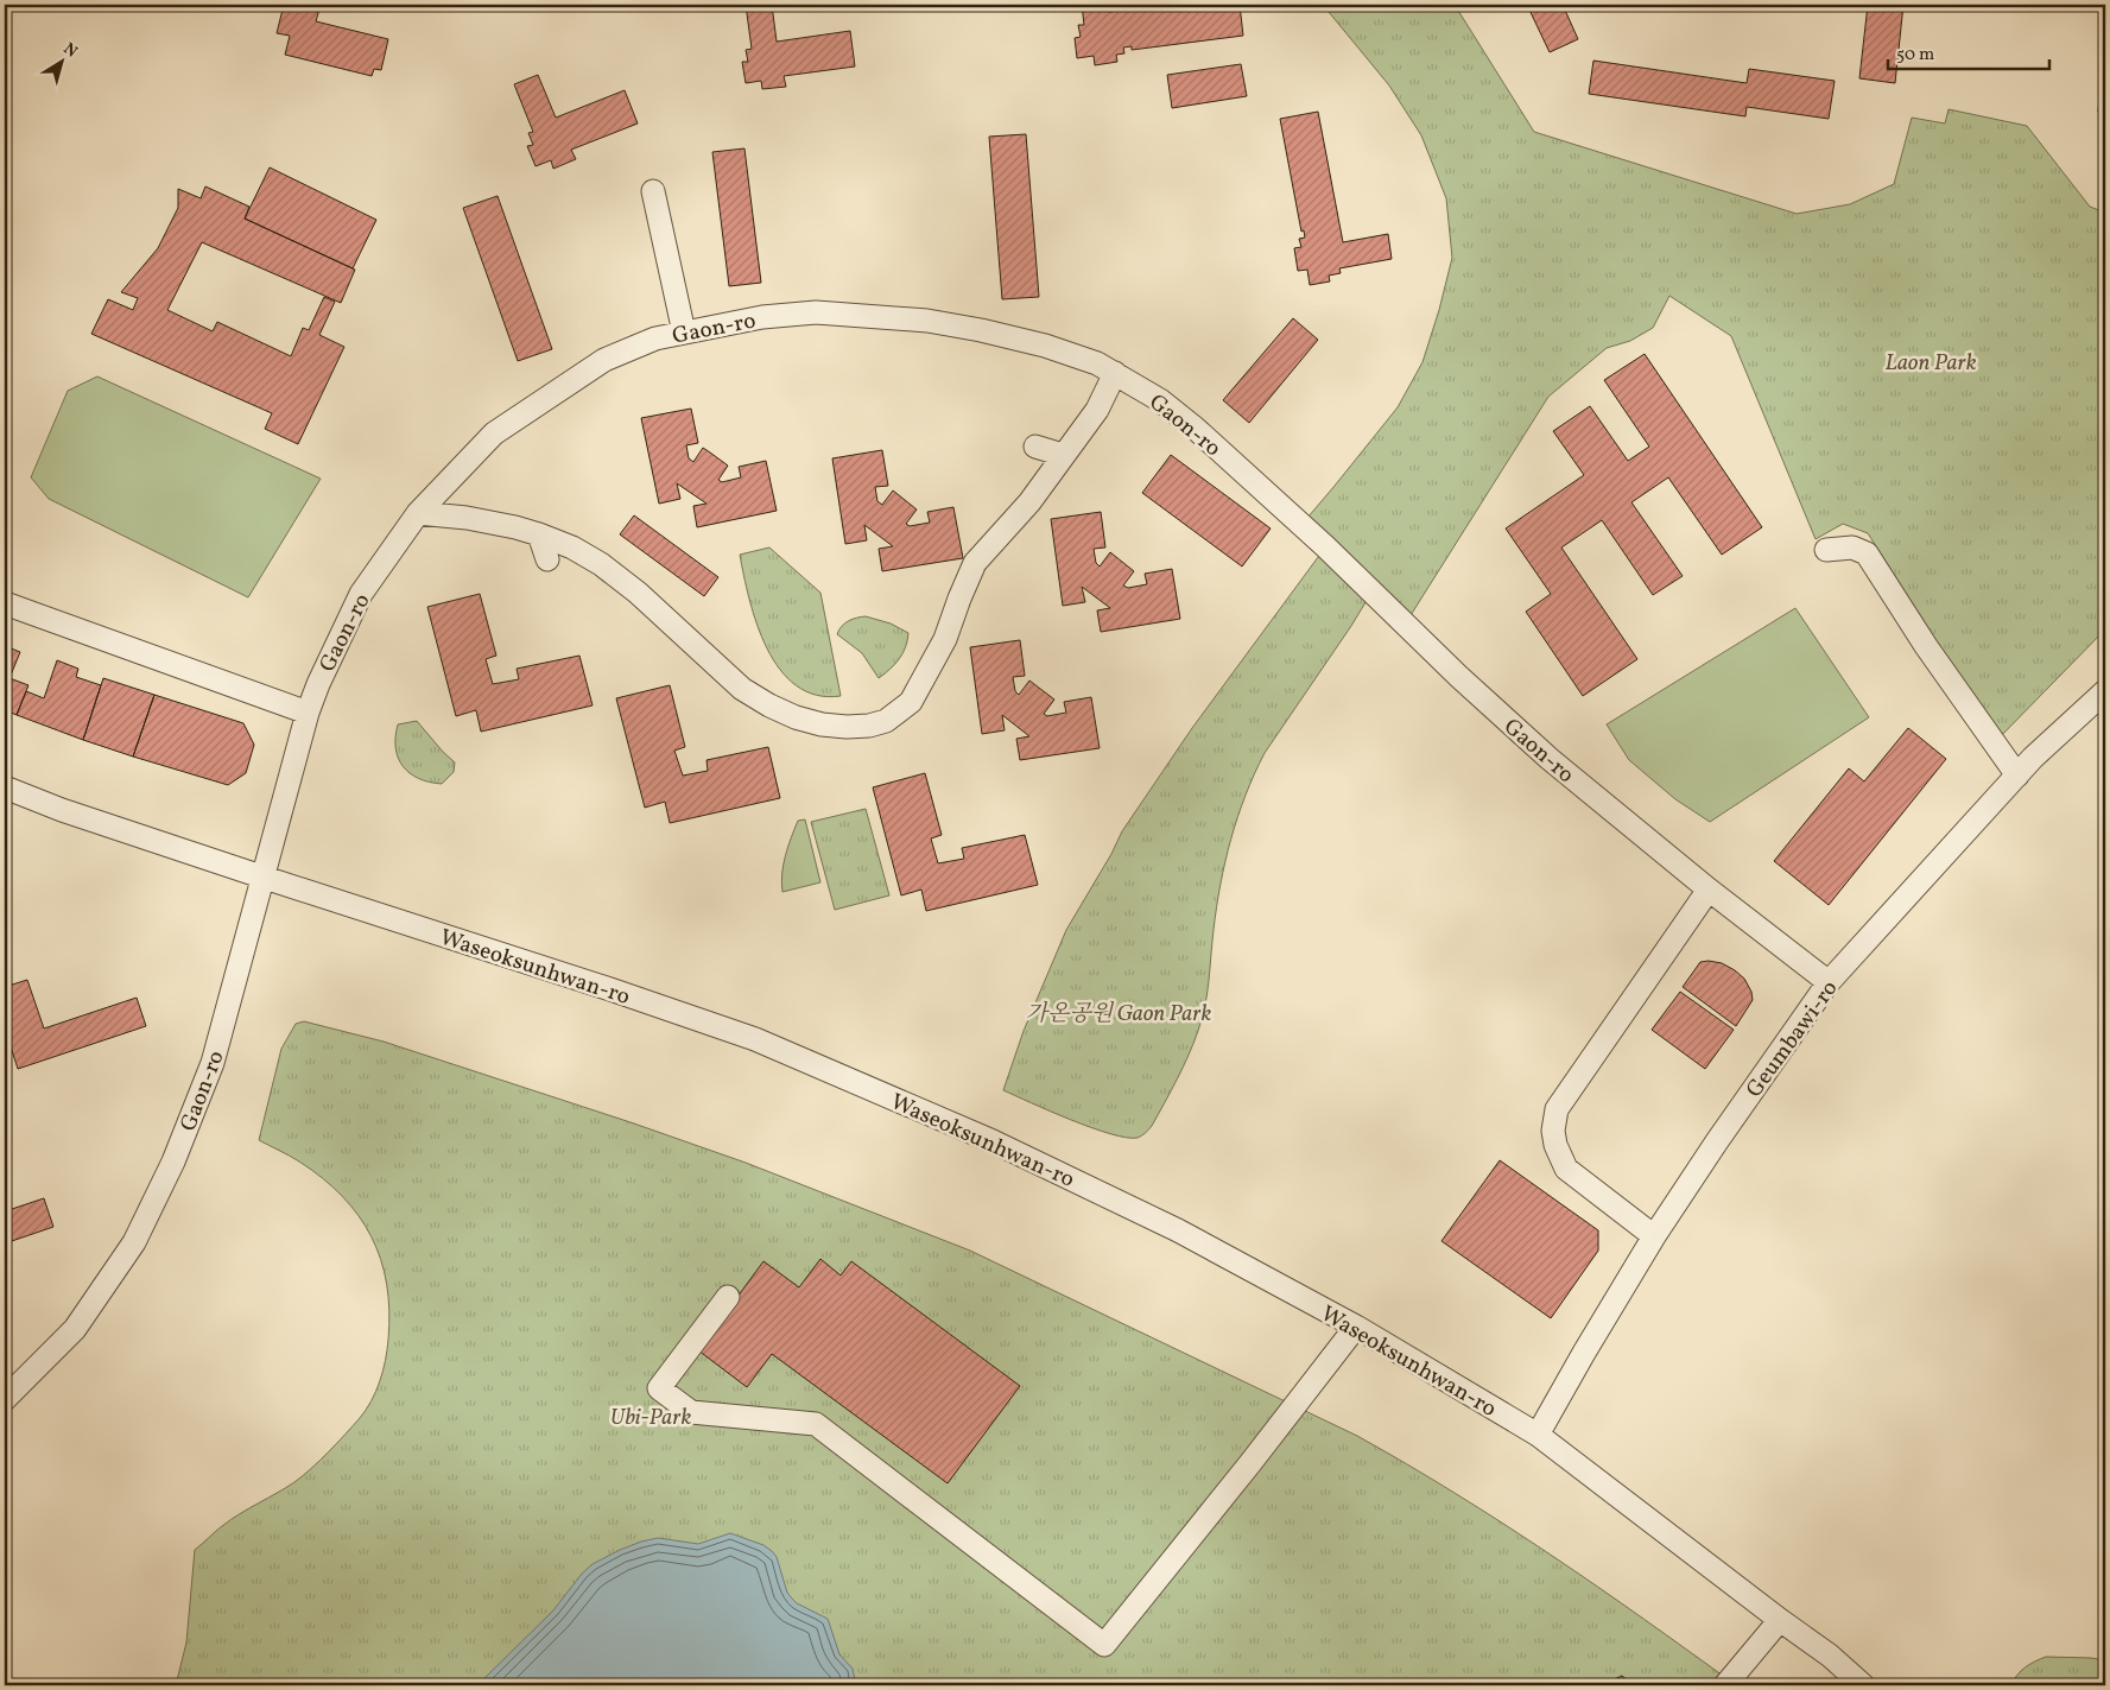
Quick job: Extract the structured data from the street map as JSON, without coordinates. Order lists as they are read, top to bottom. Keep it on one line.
{"streets":{"street":["Gaon-ro","Waseoksunhwan-ro","Geumbawi-ro"]},"crossings":[["Gaon-ro","Waseoksunhwan-ro"],["Gaon-ro","Geumbawi-ro"],["Waseoksunhwan-ro","Geumbawi-ro"]],"parks":["Laon Park","가온공원 Gaon Park","Ubi-Park"],"scale_bar":"50 m","north":"top right"}
